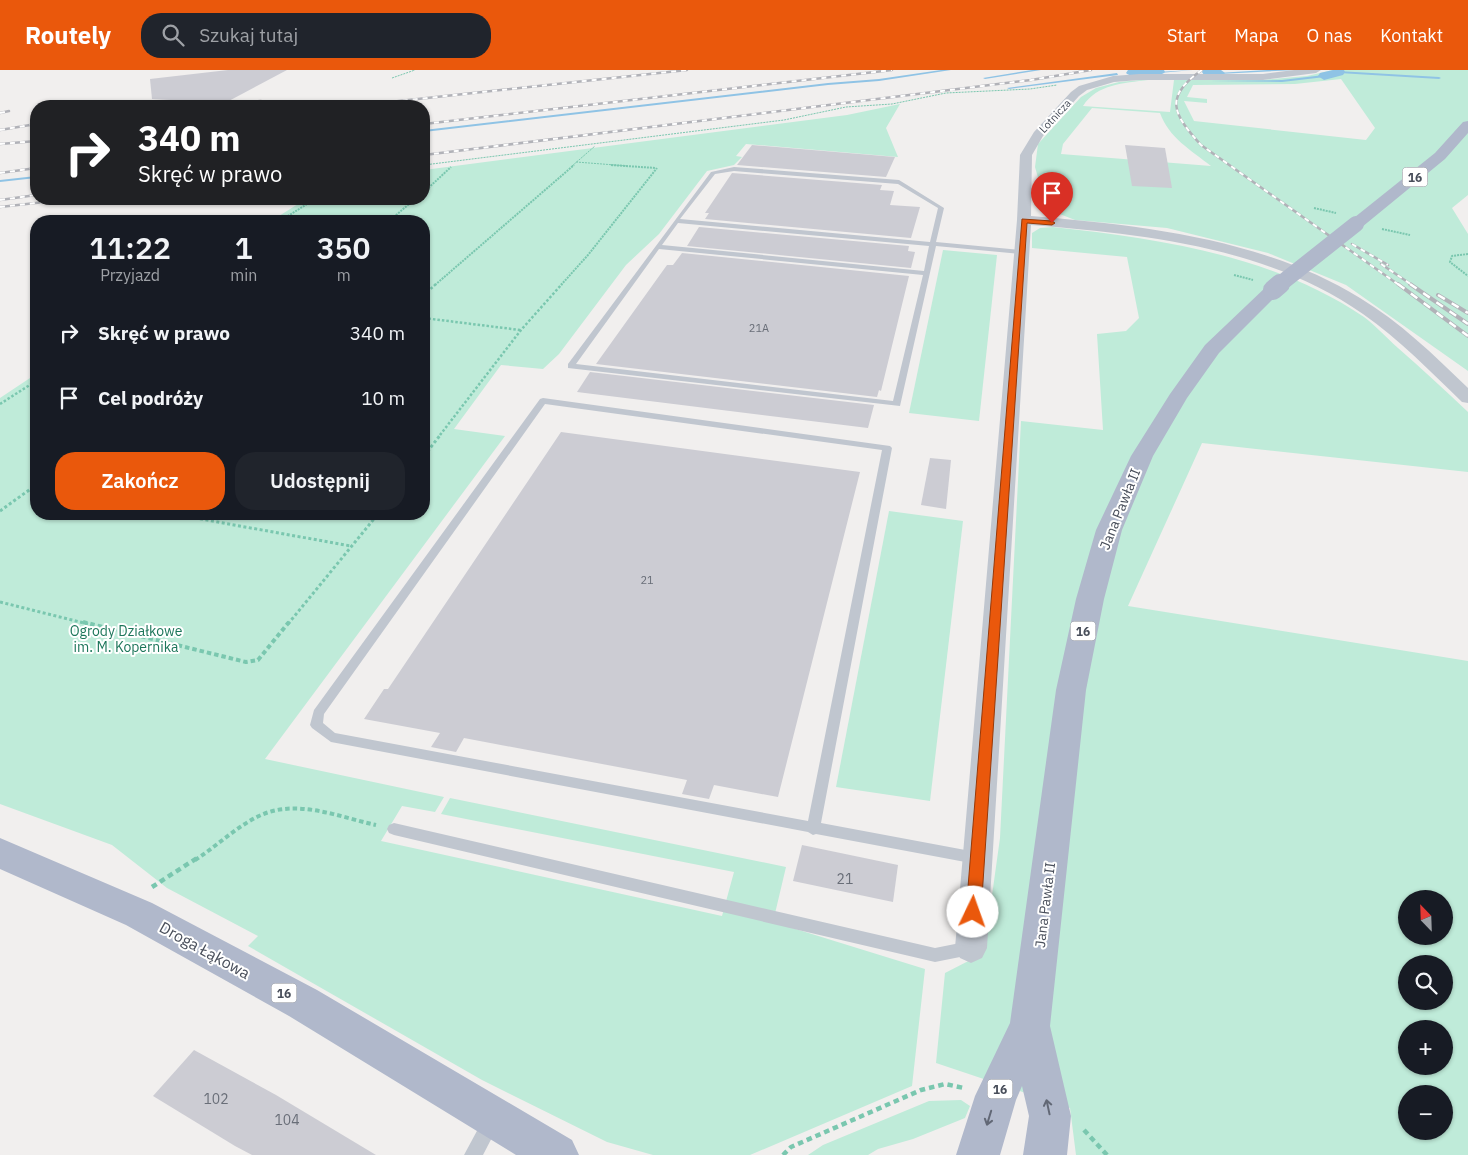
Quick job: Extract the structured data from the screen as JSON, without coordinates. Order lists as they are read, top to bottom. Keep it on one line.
{"streets":{"main road":["16","Jana Pawła II","Droga Łąkowa"],"street":["Lotnicza"]},"parks":["Ogrody Działkowe im. M. Kopernika"],"house_numbers":["21A","21","21","102","104"],"north":"top left","page":{"header":"Routely","search":"Szukaj tutaj","nav":["Start","Mapa","O nas","Kontakt"],"turn":["340 m","Skręć w prawo"],"eta":["11:22","Przyjazd","1","min","350","m"],"list":[{"name":"Skręć w prawo","value":"340 m"},{"name":"Cel podróży","value":"10 m"}],"buttons":["Zakończ","Udostępnij"],"map_buttons":["+","−"]}}
